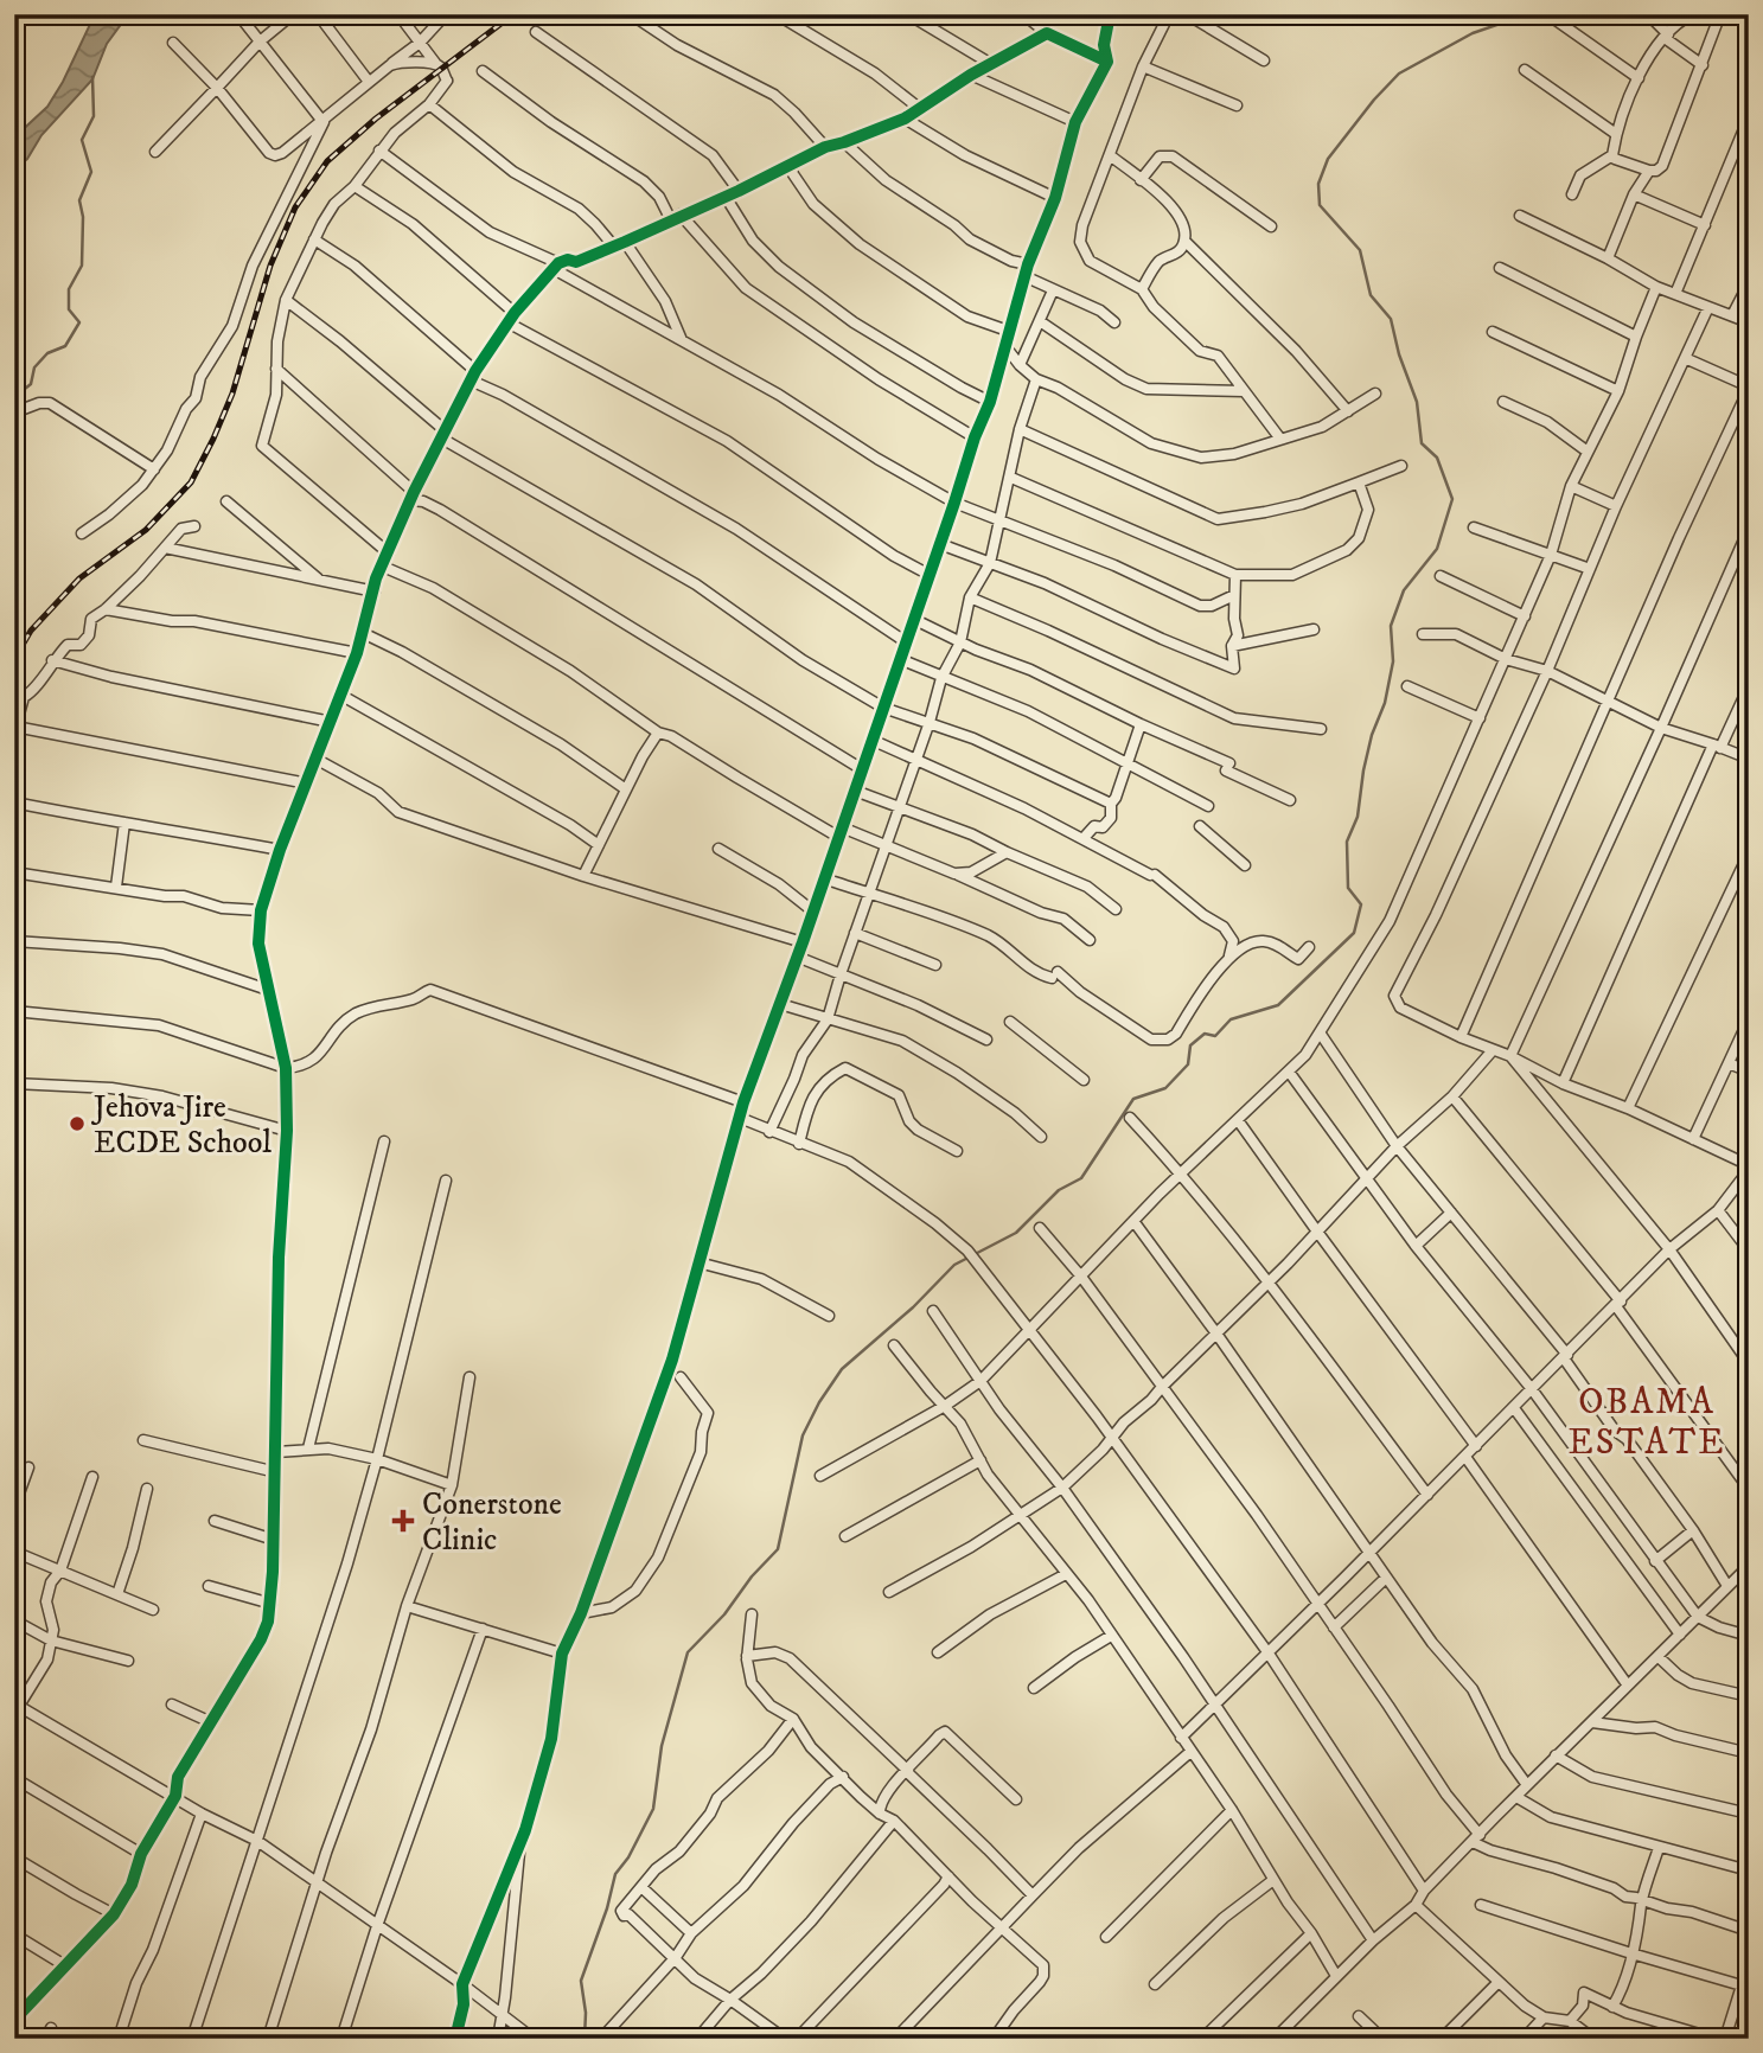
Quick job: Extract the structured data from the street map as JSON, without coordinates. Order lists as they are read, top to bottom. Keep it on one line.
{"districts":["OBAMA ESTATE"],"places":{"other":["Jehova Jire ECDE School"],"health":["Conerstone Clinic"]}}
